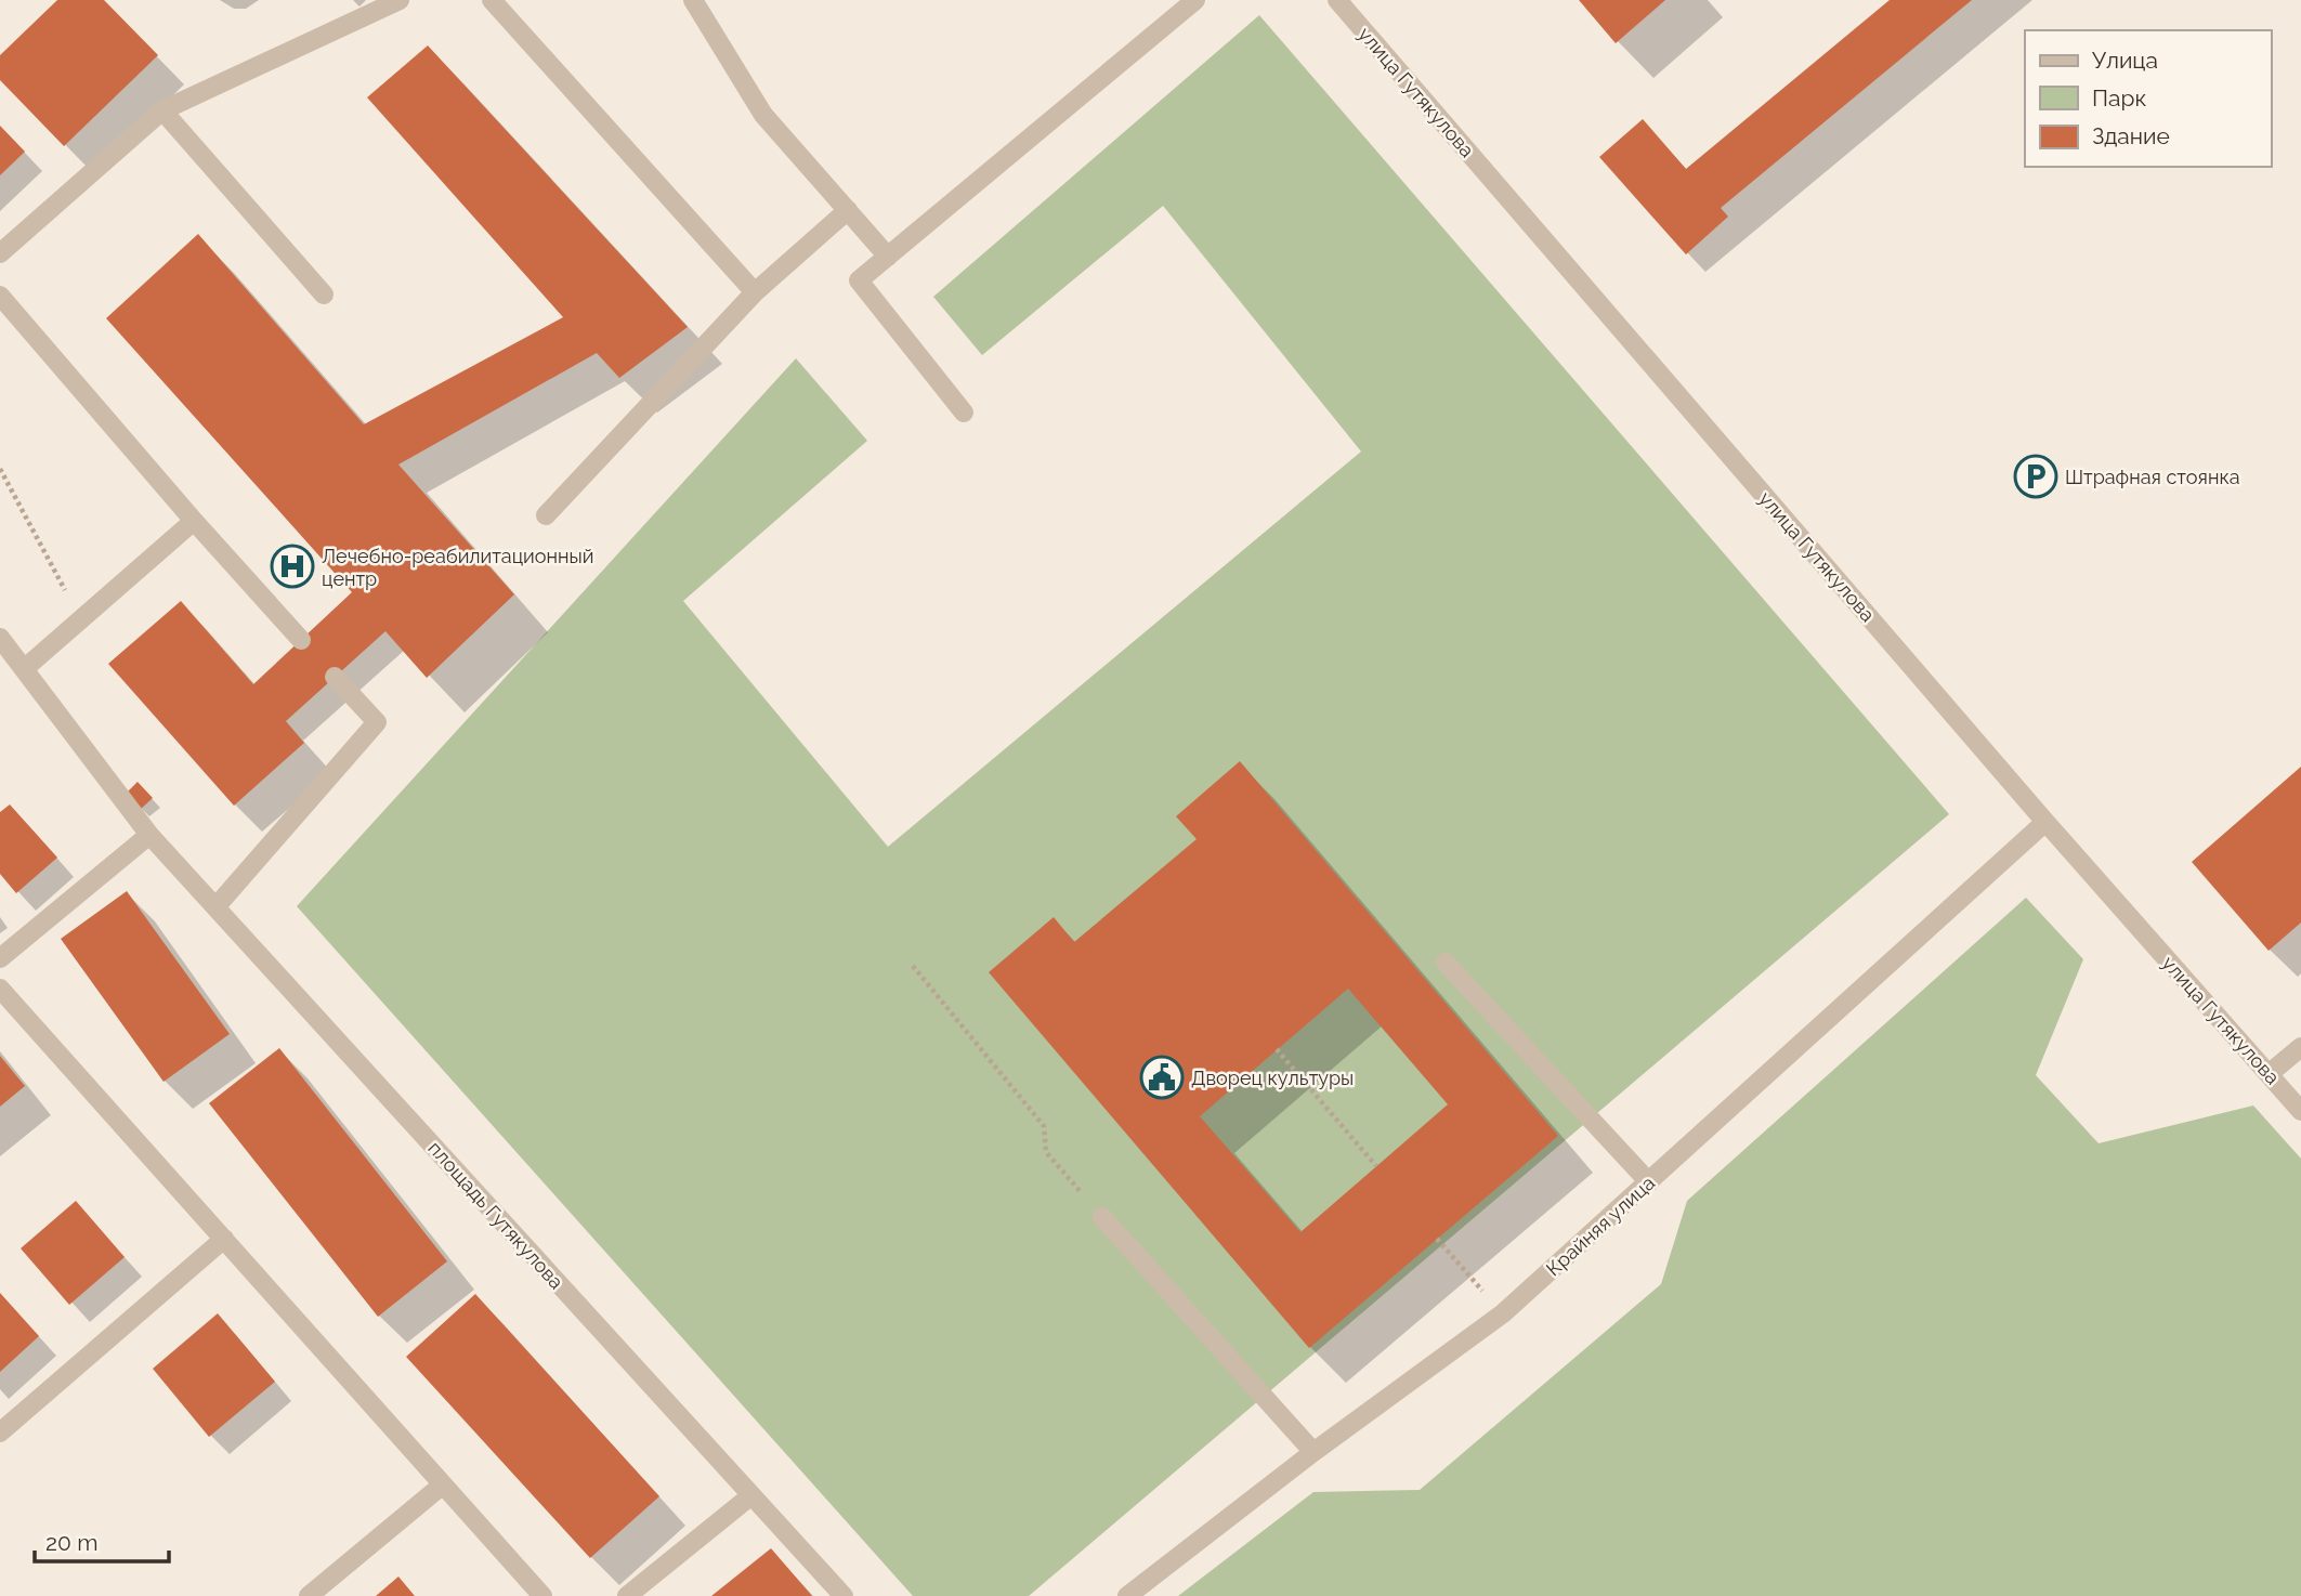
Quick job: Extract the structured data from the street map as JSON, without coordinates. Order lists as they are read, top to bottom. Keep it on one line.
{"streets":{"street":["улица Гутякулова","площадь Гутякулова","Крайняя улица"]},"crossings":[["улица Гутякулова","Крайняя улица"]],"places":{"parking":["Штрафная стоянка"],"hospital":["Лечебно-реабилитационный центр"],"public building":["Дворец культуры"]},"legend":["Улица","Парк","Здание"],"scale_bar":"20 m"}
